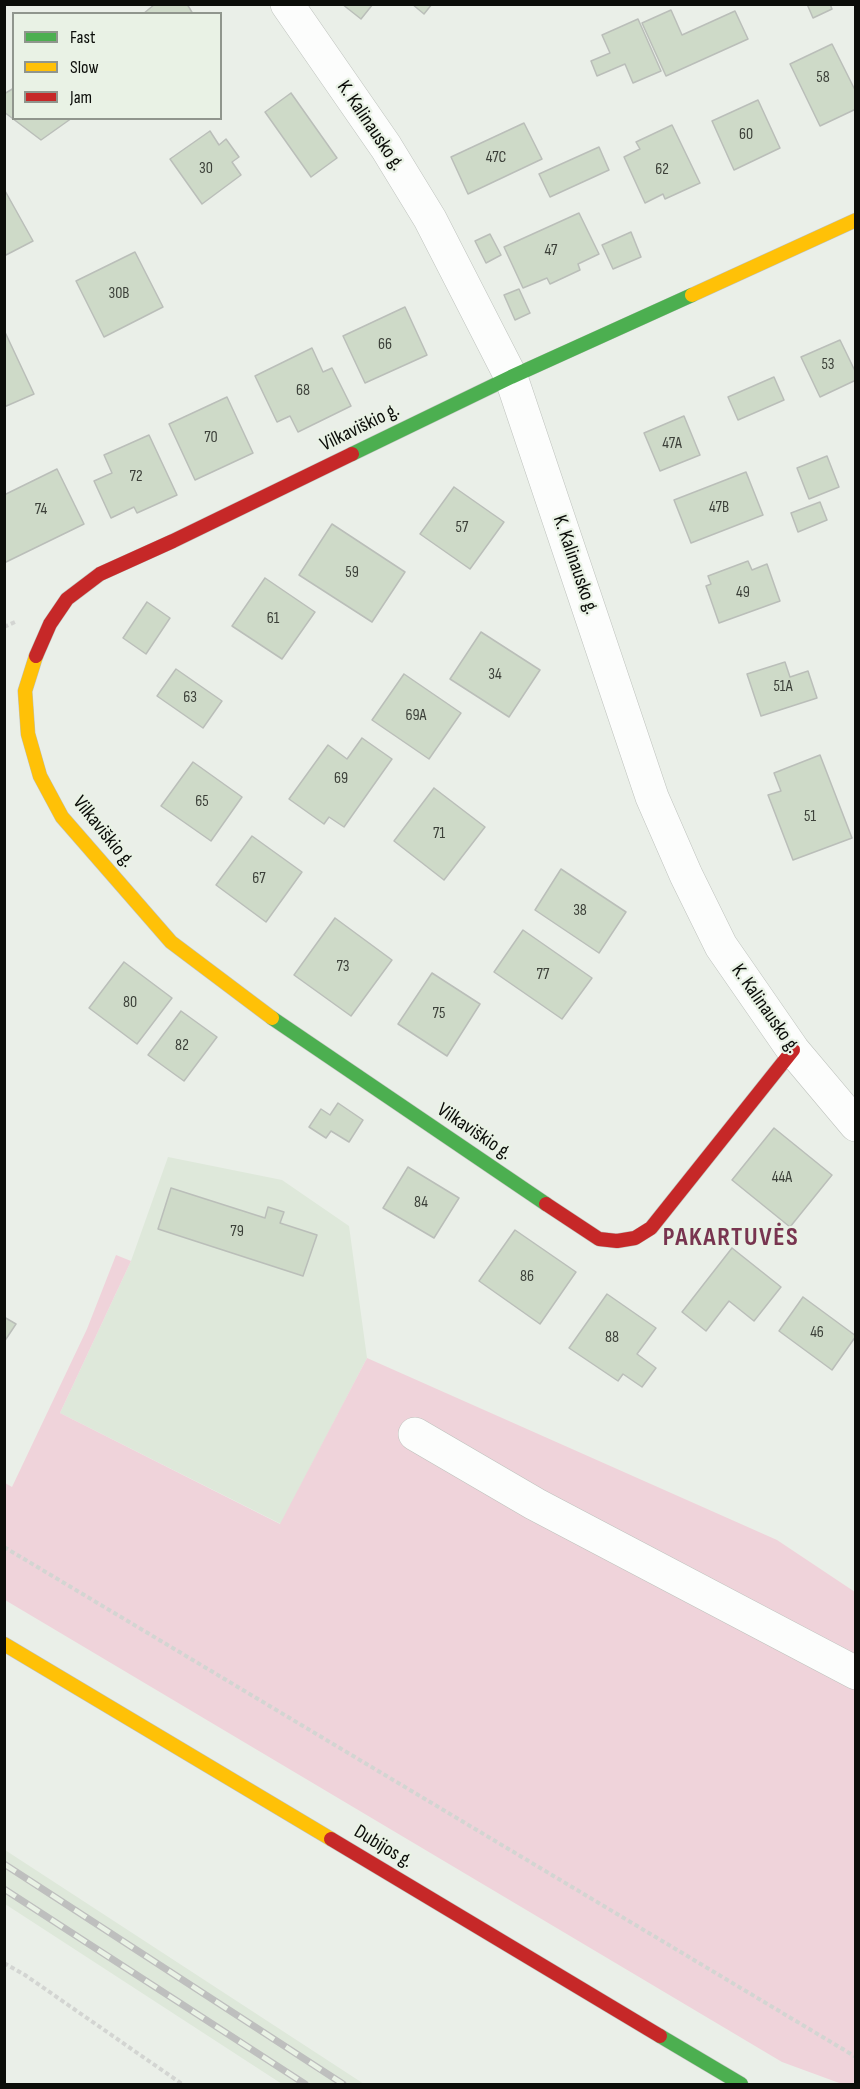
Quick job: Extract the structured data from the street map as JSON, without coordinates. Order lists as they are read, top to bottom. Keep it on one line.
{"streets":{"street":["K. Kalinausko g.","Vilkaviškio g.","Dubijos g."]},"crossings":[["K. Kalinausko g.","Vilkaviškio g."]],"districts":["PAKARTUVĖS"],"house_numbers":["58","60","47C","30","62","47","30B","66","53","68","70","47A","72","47B","74","57","59","49","61","34","51A","63","69A","69","65","51","71","67","38","73","77","80","75","82","44A","84","79","86","46","88"],"legend":["Fast","Slow","Jam"]}
